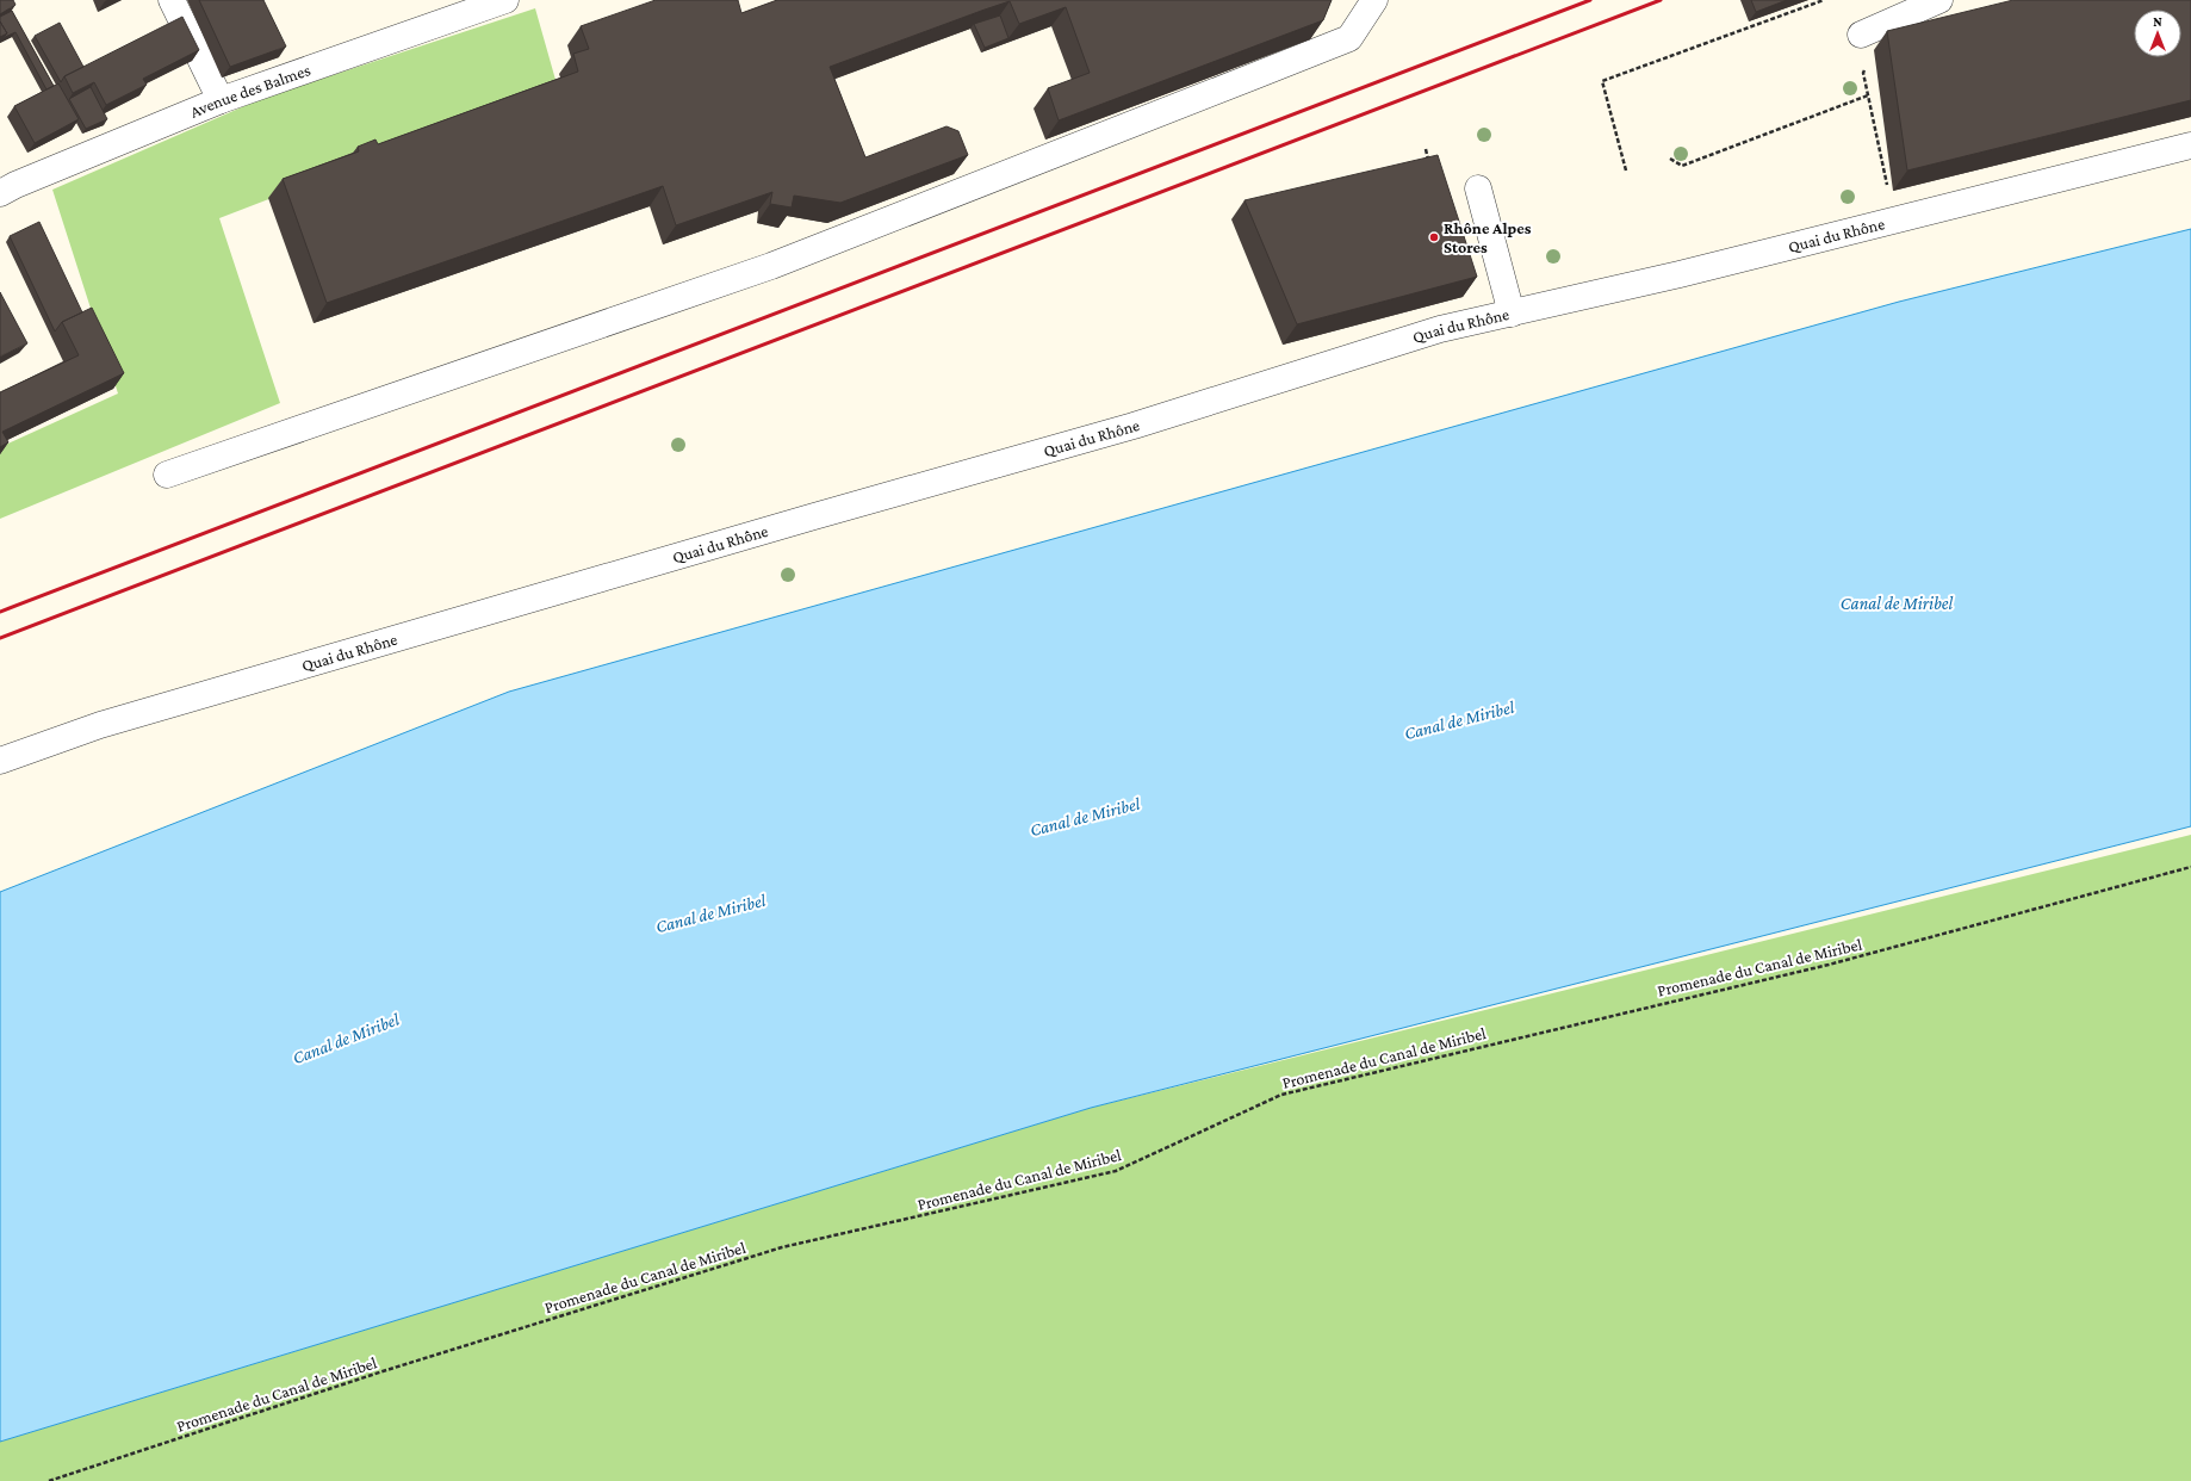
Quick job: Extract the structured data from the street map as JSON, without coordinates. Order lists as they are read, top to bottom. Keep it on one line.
{"streets":{"street":["Avenue des Balmes","Quai du Rhône"],"path":["Promenade du Canal de Miribel"]},"water":["Canal de Miribel"],"places":["Rhône Alpes Stores"],"north":"top"}
